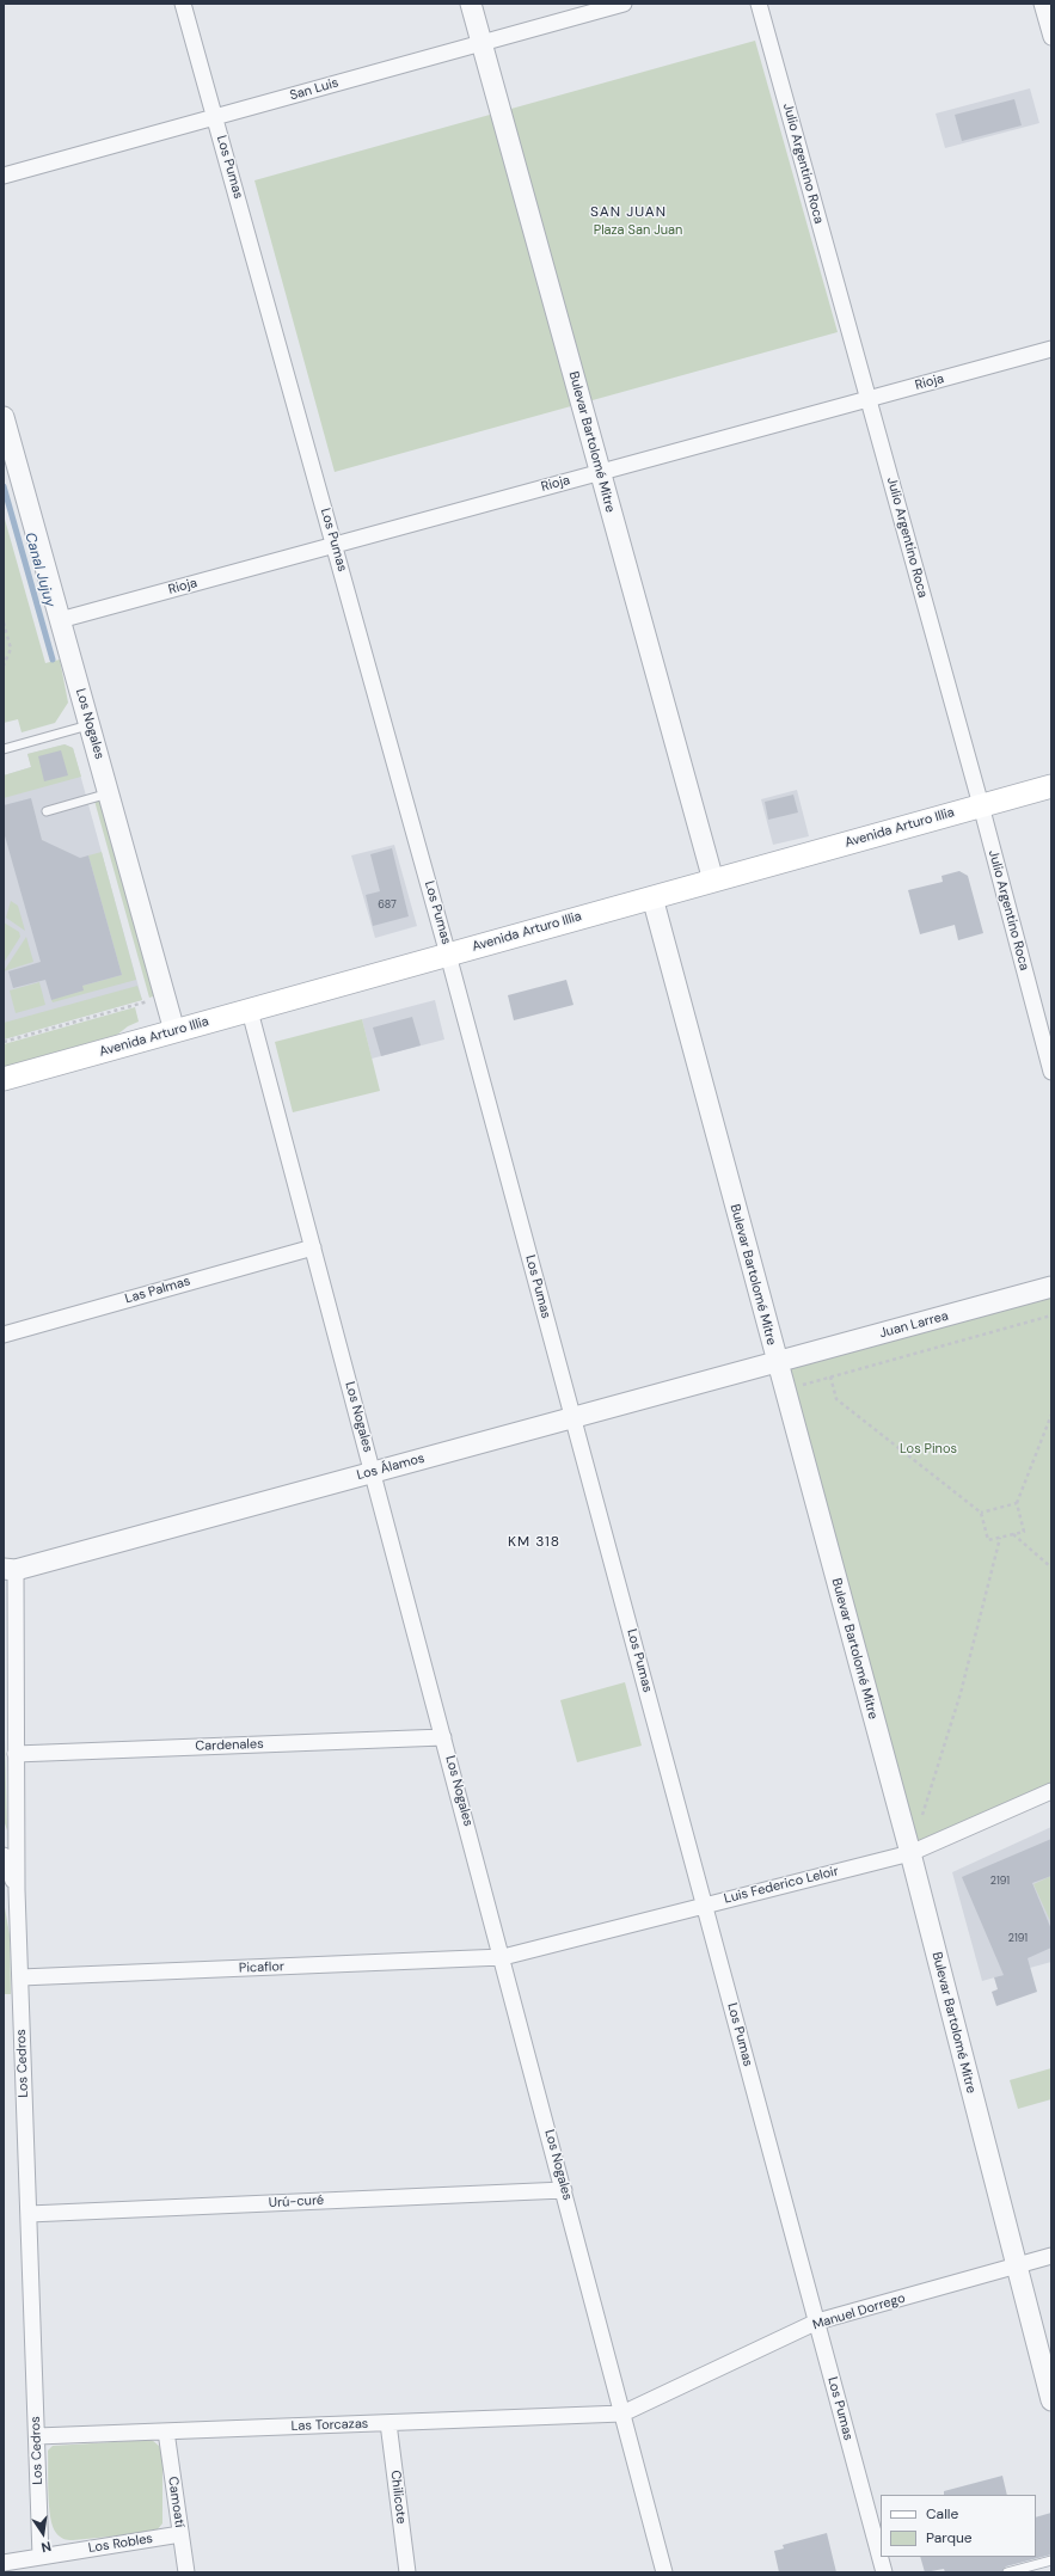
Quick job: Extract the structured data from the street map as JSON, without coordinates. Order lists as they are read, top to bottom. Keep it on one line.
{"streets":{"main road":["Avenida Arturo Illia"],"street":["San Luis","Julio Argentino Roca","Los Pumas","Rioja","Bulevar Bartolomé Mitre","Los Nogales","Las Palmas","Juan Larrea","Los Álamos","Cardenales","Luis Federico Leloir","Picaflor","Los Cedros","Urú-curé","Manuel Dorrego","Las Torcazas","Chilicote","Camoatí","Los Robles"]},"crossings":[["San Luis","Los Pumas"],["San Luis","Bulevar Bartolomé Mitre"],["Julio Argentino Roca","Rioja"],["Julio Argentino Roca","Avenida Arturo Illia"],["Los Pumas","Rioja"],["Los Pumas","Avenida Arturo Illia"],["Los Pumas","Los Álamos"],["Los Pumas","Luis Federico Leloir"],["Los Pumas","Manuel Dorrego"],["Rioja","Bulevar Bartolomé Mitre"],["Rioja","Los Nogales"],["Bulevar Bartolomé Mitre","Avenida Arturo Illia"],["Bulevar Bartolomé Mitre","Juan Larrea"],["Bulevar Bartolomé Mitre","Los Álamos"],["Bulevar Bartolomé Mitre","Luis Federico Leloir"],["Bulevar Bartolomé Mitre","Manuel Dorrego"],["Los Nogales","Avenida Arturo Illia"],["Los Nogales","Las Palmas"],["Los Nogales","Los Álamos"],["Los Nogales","Cardenales"],["Los Nogales","Luis Federico Leloir"],["Los Nogales","Picaflor"],["Los Nogales","Urú-curé"],["Los Nogales","Manuel Dorrego"],["Los Nogales","Las Torcazas"],["Juan Larrea","Los Álamos"],["Los Álamos","Los Cedros"],["Cardenales","Los Cedros"],["Luis Federico Leloir","Picaflor"],["Picaflor","Los Cedros"],["Los Cedros","Urú-curé"],["Los Cedros","Las Torcazas"],["Los Cedros","Los Robles"],["Manuel Dorrego","Las Torcazas"],["Las Torcazas","Chilicote"],["Las Torcazas","Camoatí"],["Camoatí","Los Robles"]],"districts":["SAN JUAN","KM 318"],"water":["Canal Jujuy"],"parks":["Plaza San Juan","Los Pinos"],"house_numbers":["687","2191","2191"],"legend":["Calle","Parque"],"north":"bottom"}
